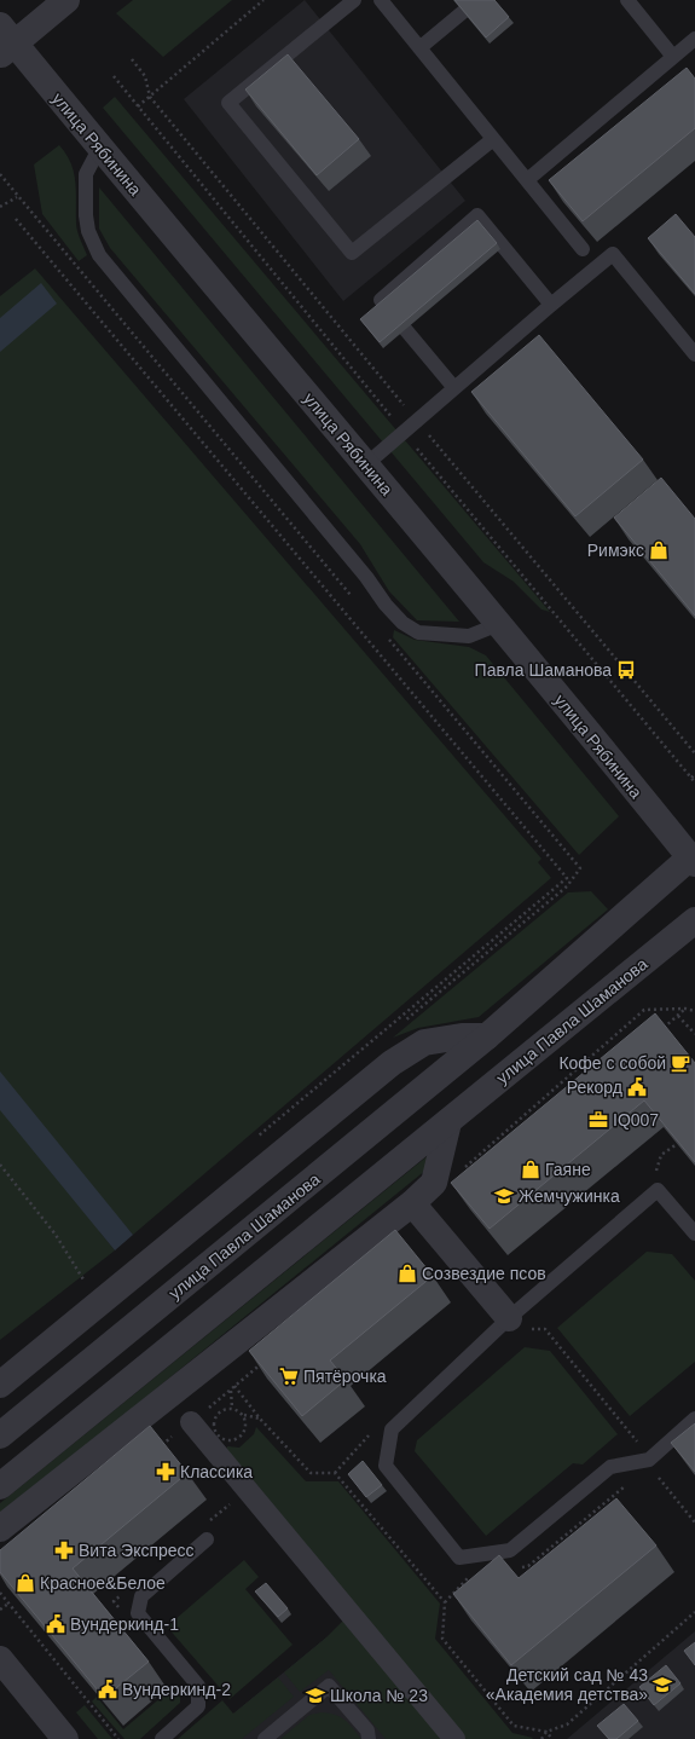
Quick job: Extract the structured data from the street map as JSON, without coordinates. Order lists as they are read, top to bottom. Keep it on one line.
{"streets":{"street":["улица Рябинина","улица Павла Шаманова"]},"crossings":[["улица Рябинина","улица Павла Шаманова"]],"places":{"shop":["Римэкс","Гаяне","Созвездие псов","Красное&Белое"],"bus stop":["Павла Шаманова"],"cafe":["Кофе с собой"],"public building":["Рекорд","Вундеркинд-1","Вундеркинд-2"],"office":["IQ007"],"school or university":["Жемчужинка","Детский сад № 43 «Академия детства»","Школа № 23"],"supermarket":["Пятёрочка"],"pharmacy":["Классика","Вита Экспресс"]}}
